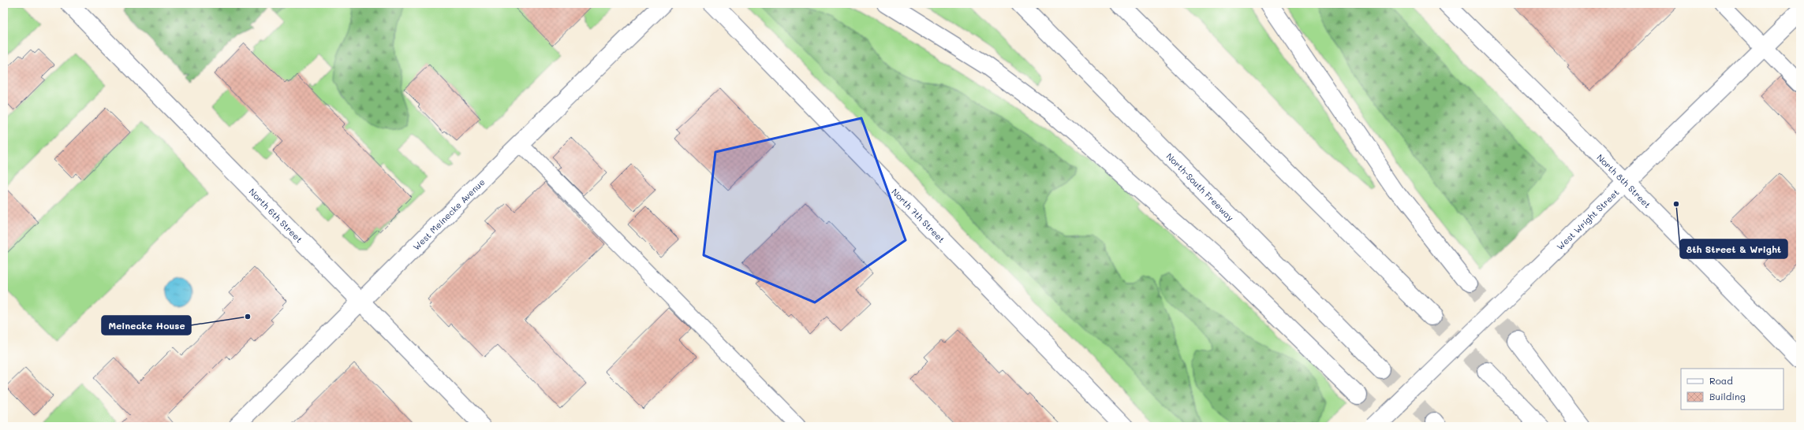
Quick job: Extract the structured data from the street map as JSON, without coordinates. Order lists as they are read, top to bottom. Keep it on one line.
{"streets":{"main road":["North 8th Street","North-South Freeway","West Meinecke Avenue","North 6th Street","North 7th Street","West Wright Street"]},"crossings":[["North 8th Street","West Wright Street"],["West Meinecke Avenue","North 6th Street"]],"places":["8th Street & Wright","Meinecke House"],"legend":["Road","Building"]}
